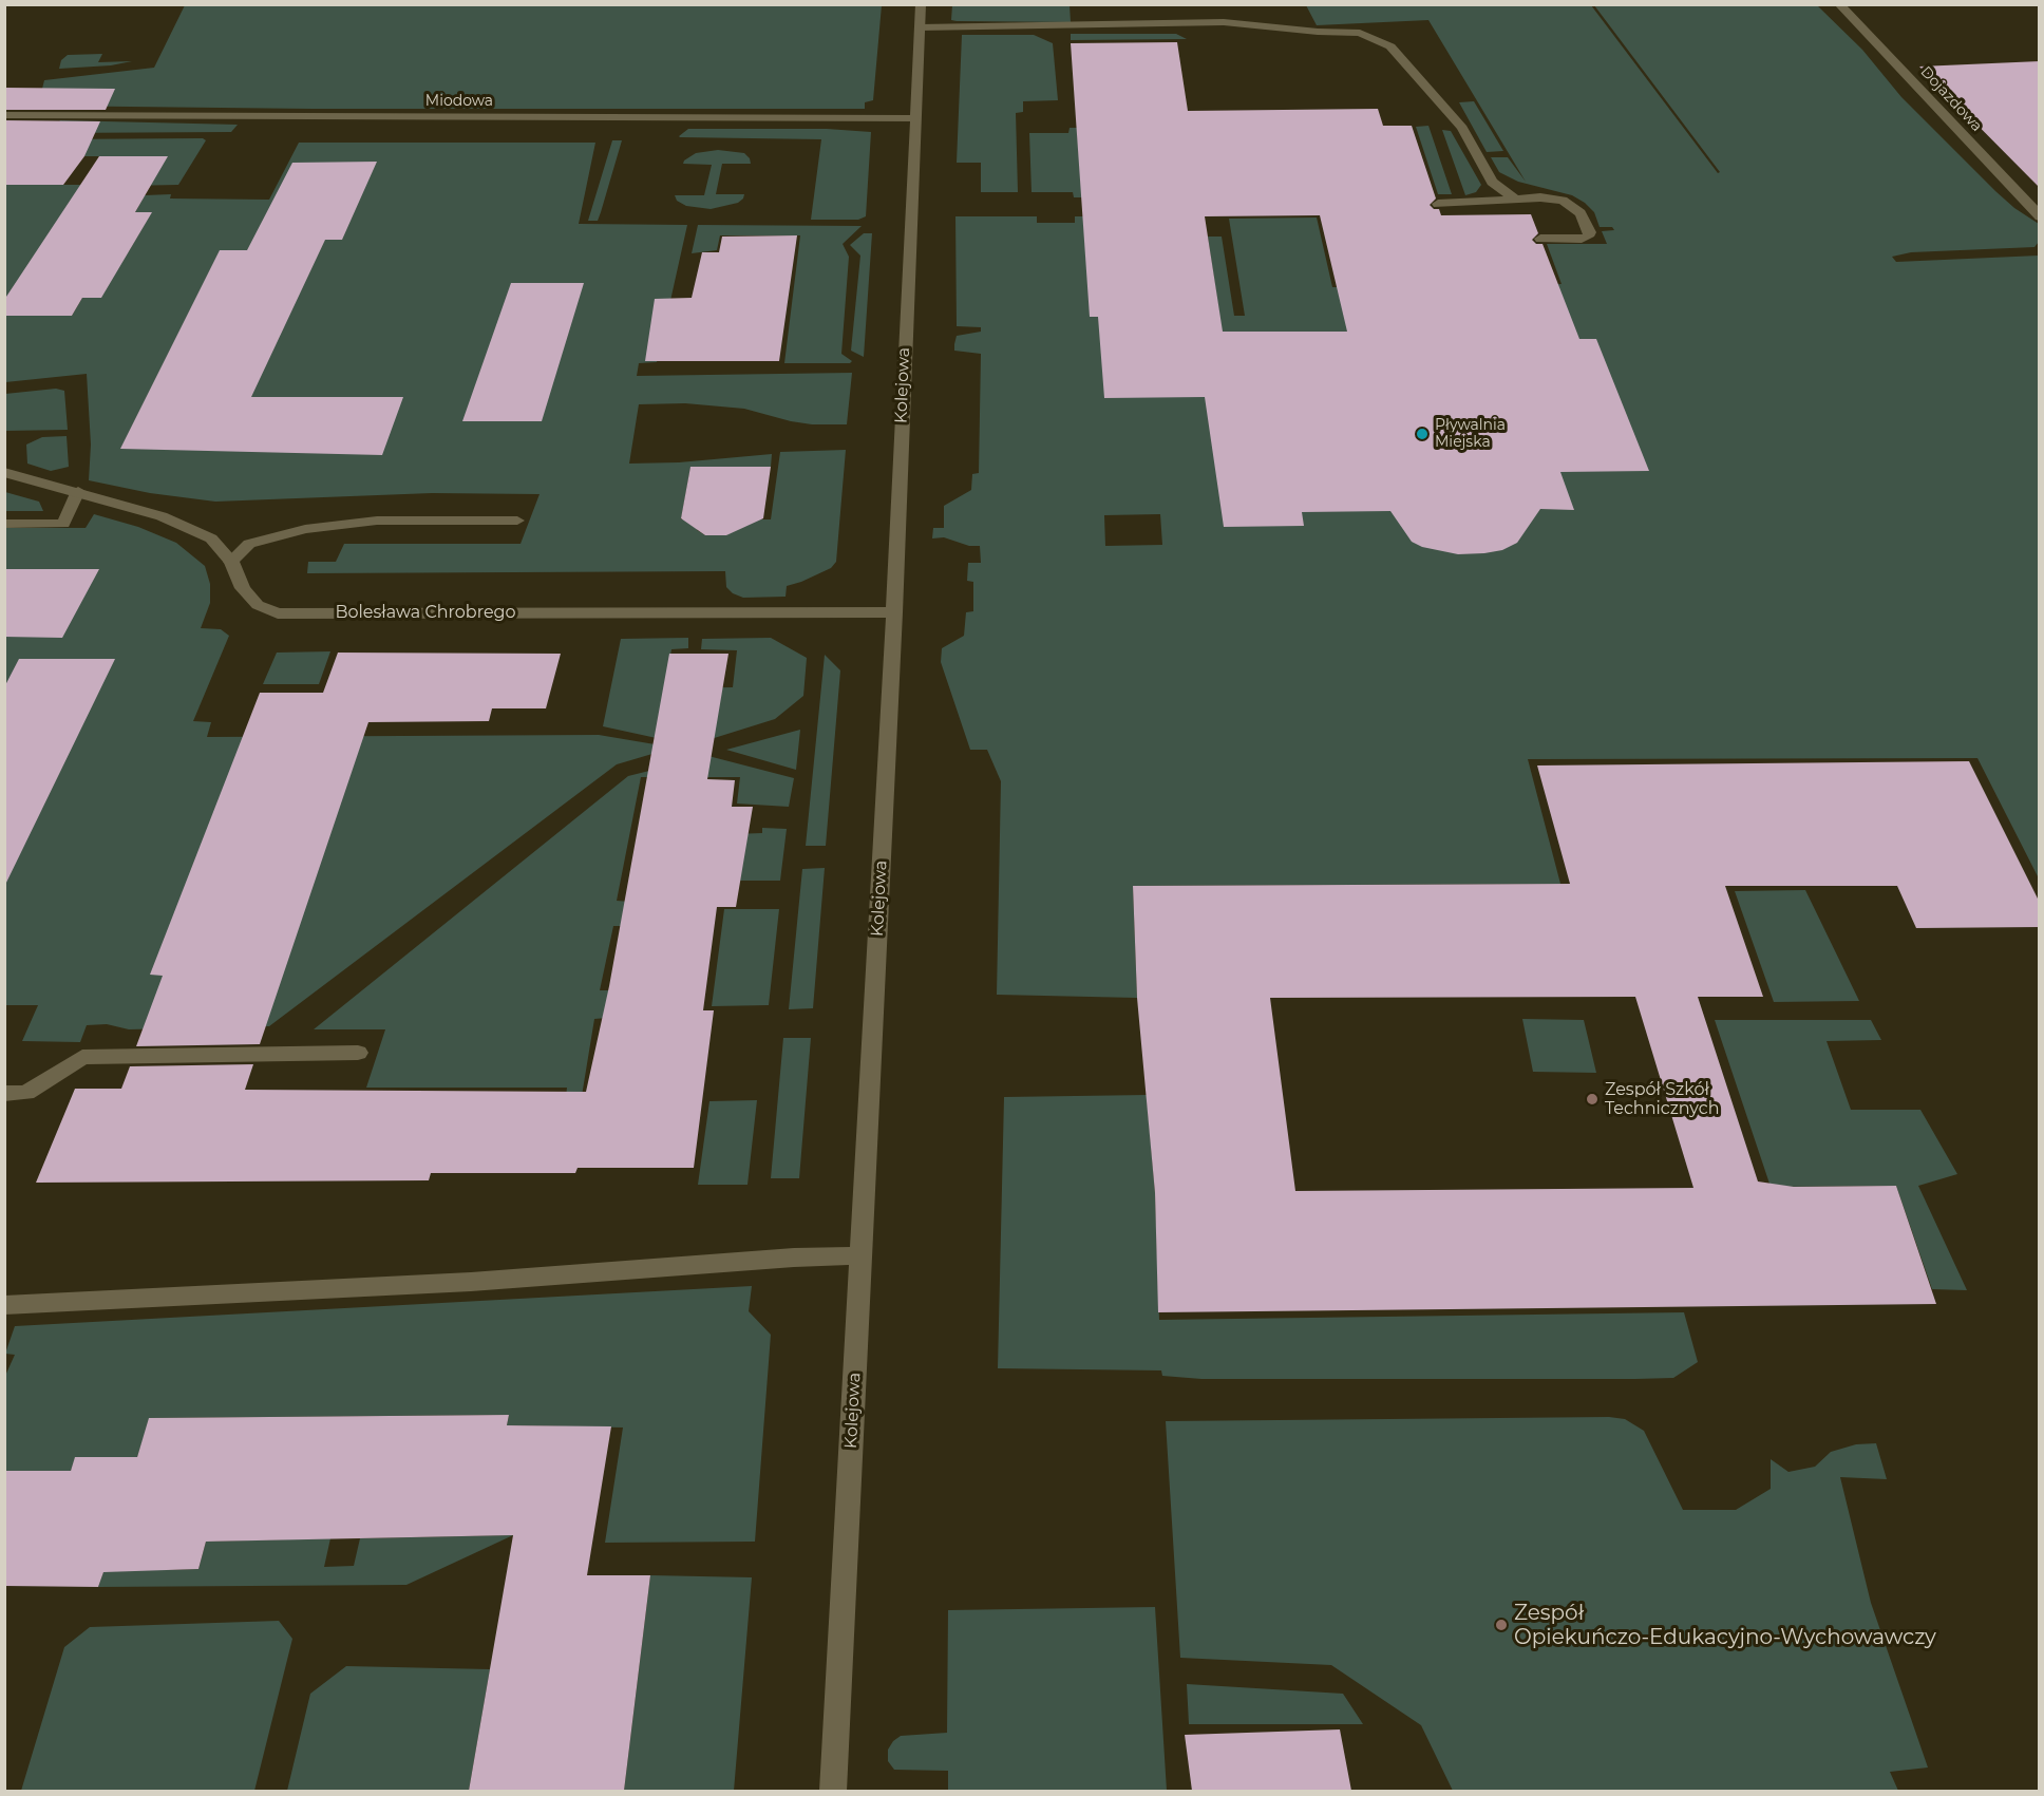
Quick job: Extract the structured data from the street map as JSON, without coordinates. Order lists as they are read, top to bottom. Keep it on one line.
{"streets":{"street":["Dojazdowa","Miodowa","Kolejowa","Bolesława Chrobrego"]},"crossings":[["Miodowa","Kolejowa"],["Kolejowa","Bolesława Chrobrego"]],"places":["Pływalnia Miejska","Zespół Szkół Technicznych","Zespół Opiekuńczo-Edukacyjno-Wychowawczy"]}
